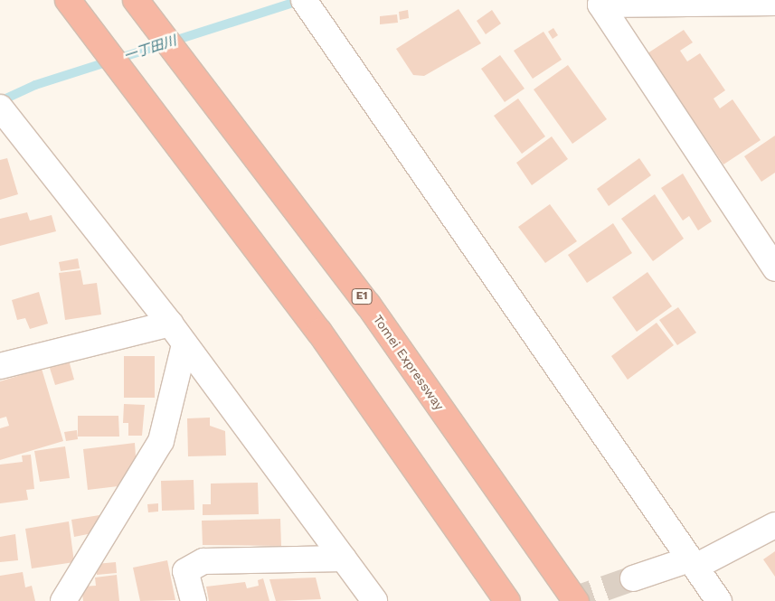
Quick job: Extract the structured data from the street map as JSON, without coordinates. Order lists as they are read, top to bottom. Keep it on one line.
{"streets":{"highway":["E1","Tomei Expressway"]},"water":["一丁田川"]}
